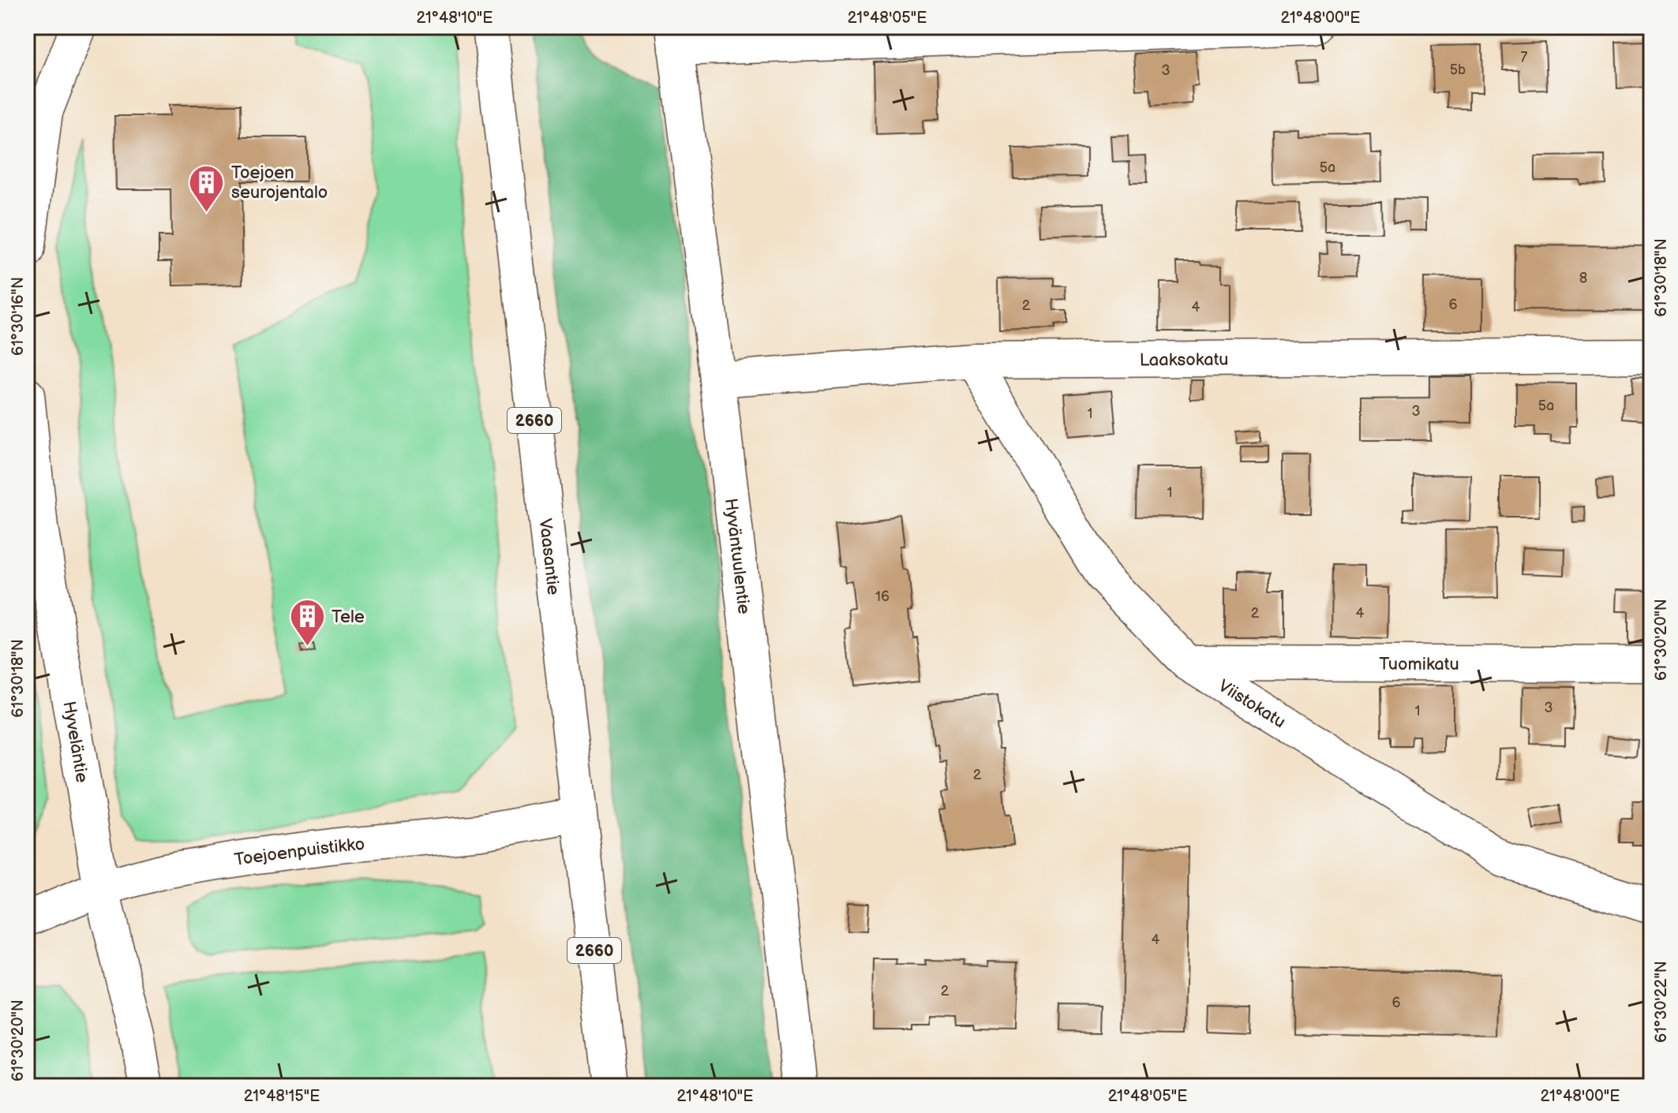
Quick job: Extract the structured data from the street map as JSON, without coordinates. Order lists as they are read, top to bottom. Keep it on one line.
{"streets":{"street":["Laaksokatu","2660","Hyväntuulentie","Vaasantie","Tuomikatu","Viistokatu","Hyveläntie","Toejoenpuistikko"]},"crossings":[["Laaksokatu","Hyväntuulentie"],["Laaksokatu","Viistokatu"],["Vaasantie","Toejoenpuistikko"],["Tuomikatu","Viistokatu"],["Hyveläntie","Toejoenpuistikko"]],"places":{"building":["Toejoen seurojentalo","Tele"]},"house_numbers":["7","5b","3","5a","8","6","2","4","5a","3","1","1","16","2","4","3","1","2","4","2","6"],"coordinates":["21°48'10\"E","21°48'05\"E","21°48'00\"E","61°30'18\"N","61°30'16\"N","61°30'20\"N","61°30'22\"N","21°48'15\"E"]}
